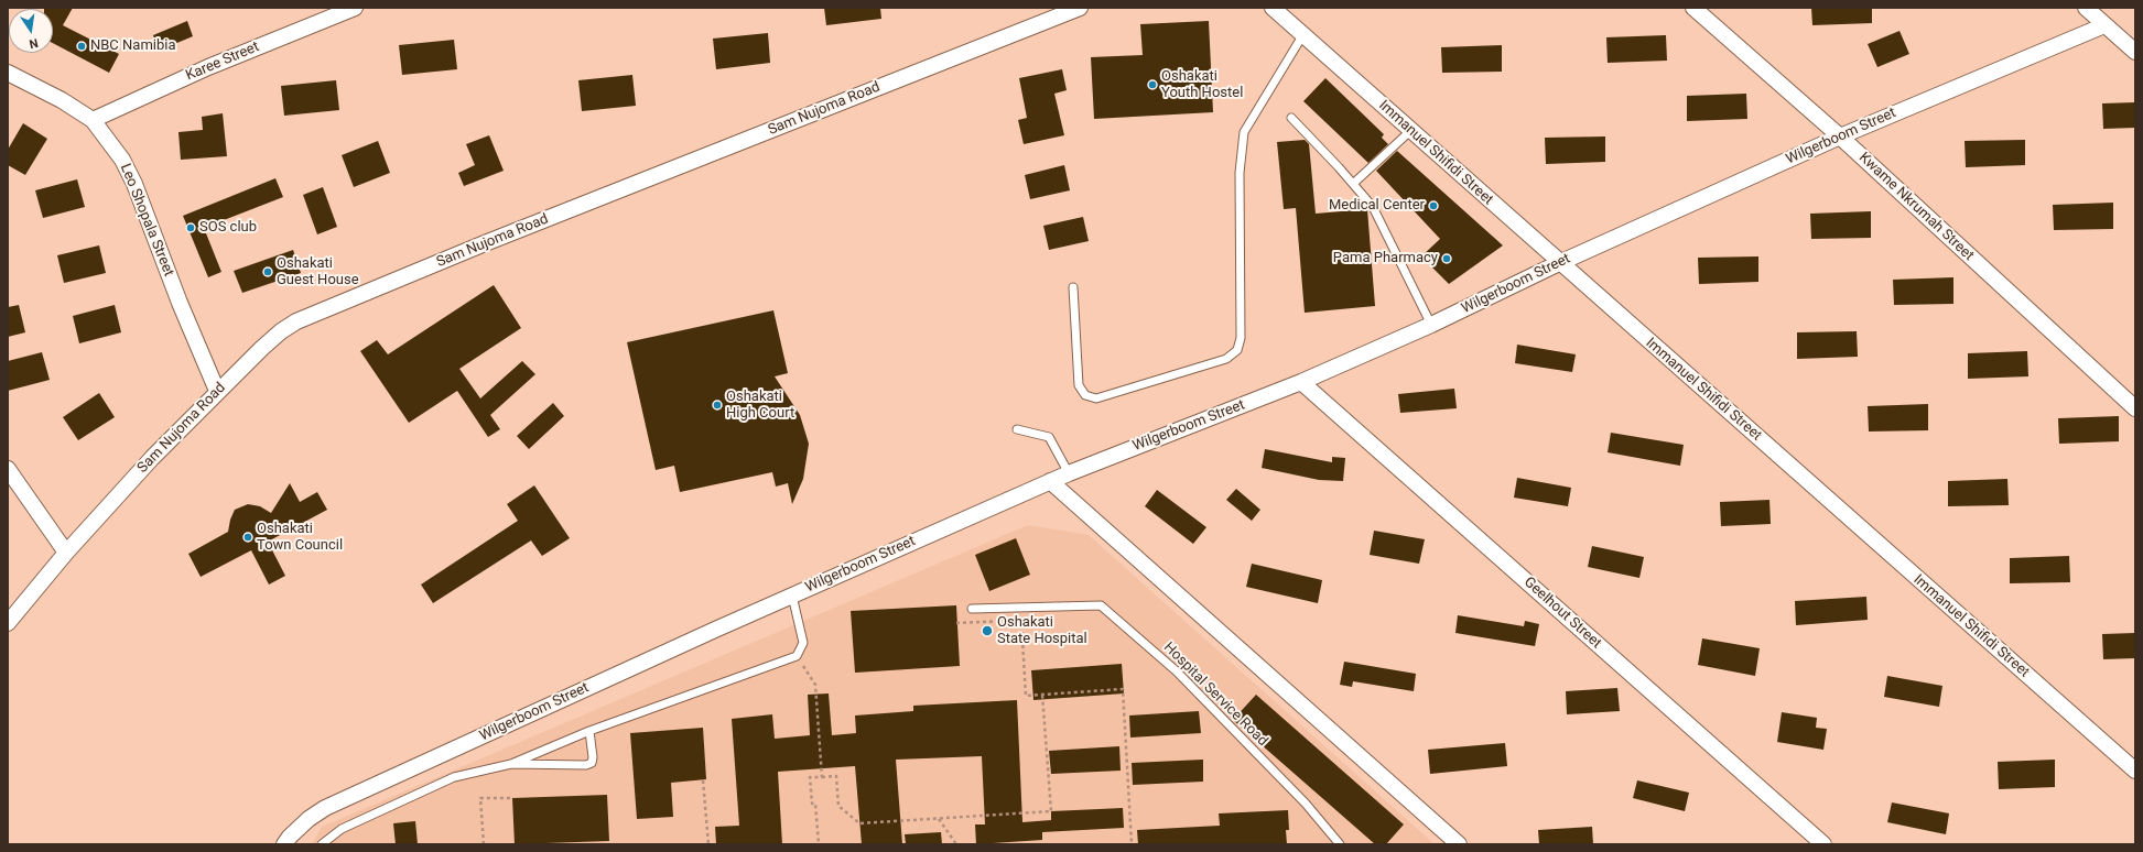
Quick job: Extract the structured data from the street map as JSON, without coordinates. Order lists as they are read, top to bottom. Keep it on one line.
{"streets":{"street":["Karee Street","Sam Nujoma Road","Wilgerboom Street","Immanuel Shifidi Street","Kwame Nkrumah Street","Leo Shopala Street","Geelhout Street"],"lane":["Hospital Service Road"]},"crossings":[["Karee Street","Leo Shopala Street"],["Sam Nujoma Road","Leo Shopala Street"],["Wilgerboom Street","Immanuel Shifidi Street"],["Wilgerboom Street","Kwame Nkrumah Street"],["Wilgerboom Street","Geelhout Street"]],"places":["NBC Namibia","Oshakati Youth Hostel","Medical Center","SOS club","Pama Pharmacy","Oshakati Guest House","Oshakati High Court","Oshakati Town Council","Oshakati State Hospital"],"north":"bottom"}
